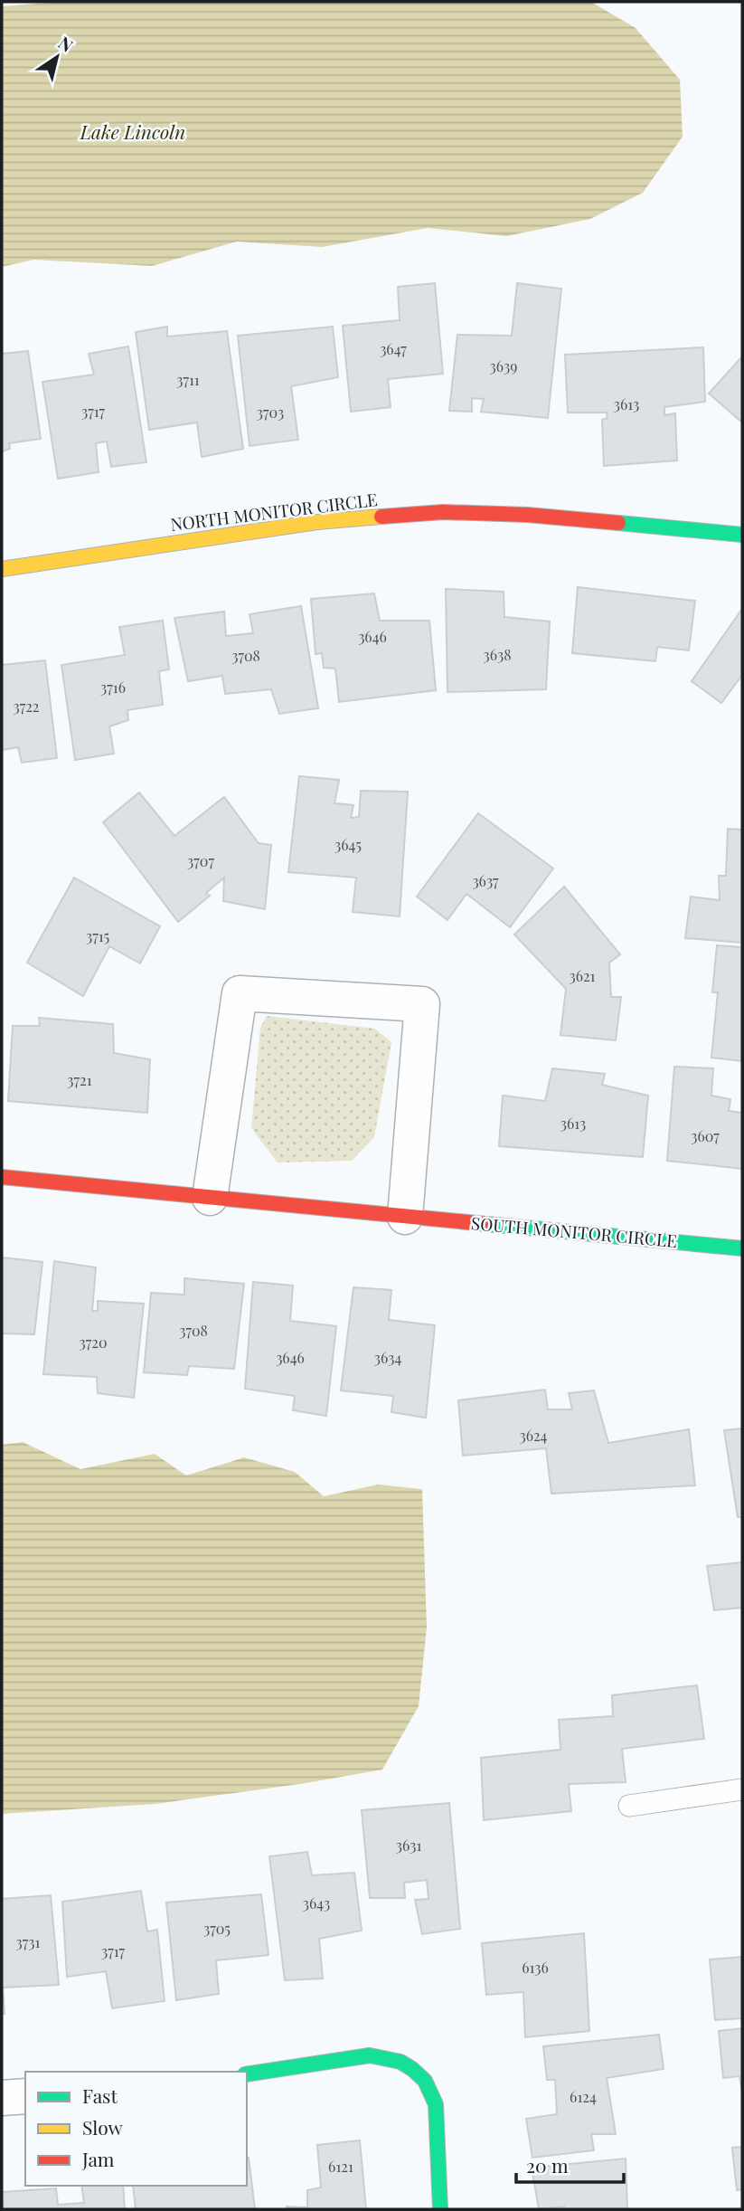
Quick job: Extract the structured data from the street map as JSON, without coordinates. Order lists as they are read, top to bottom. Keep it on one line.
{"streets":{"street":["NORTH MONITOR CIRCLE","SOUTH MONITOR CIRCLE"]},"water":["Lake Lincoln"],"house_numbers":["3647","3639","3711","3613","3717","3703","3646","3638","3708","3716","3722","3645","3707","3637","3715","3621","3721","3613","3607","3708","3720","3646","3634","3624","3631","3643","3705","3731","3717","6136","6124","6121"],"legend":["Fast","Slow","Jam"],"scale_bar":"20 m","north":"top right"}
